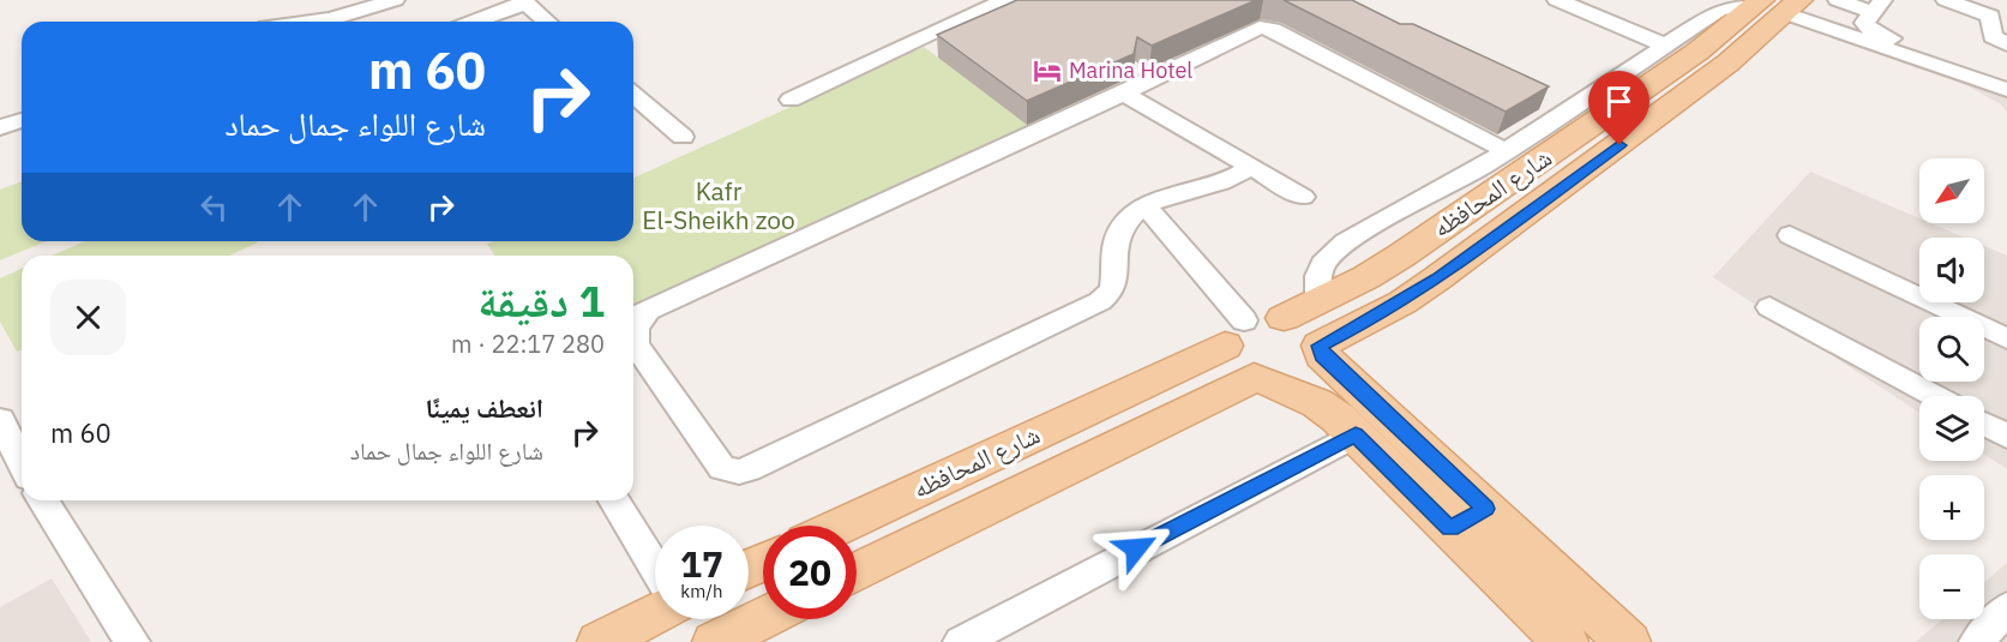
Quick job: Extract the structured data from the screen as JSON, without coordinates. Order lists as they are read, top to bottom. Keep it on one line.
{"streets":{"main road":["شارع المحافظه"]},"parks":["Kafr El-Sheikh zoo"],"places":{"hotel":["Marina Hotel"]},"north":"bottom left","page":{"turn":["60 m","شارع اللواء جمال حماد"],"map_buttons":["+","−"],"heading":["1 دقيقة","280 m · 22:17"],"list":[{"name":"انعطف يمينًا","note":"شارع اللواء جمال حماد","value":"60 m"}],"speed":"17 km/h","limit":"20"}}
